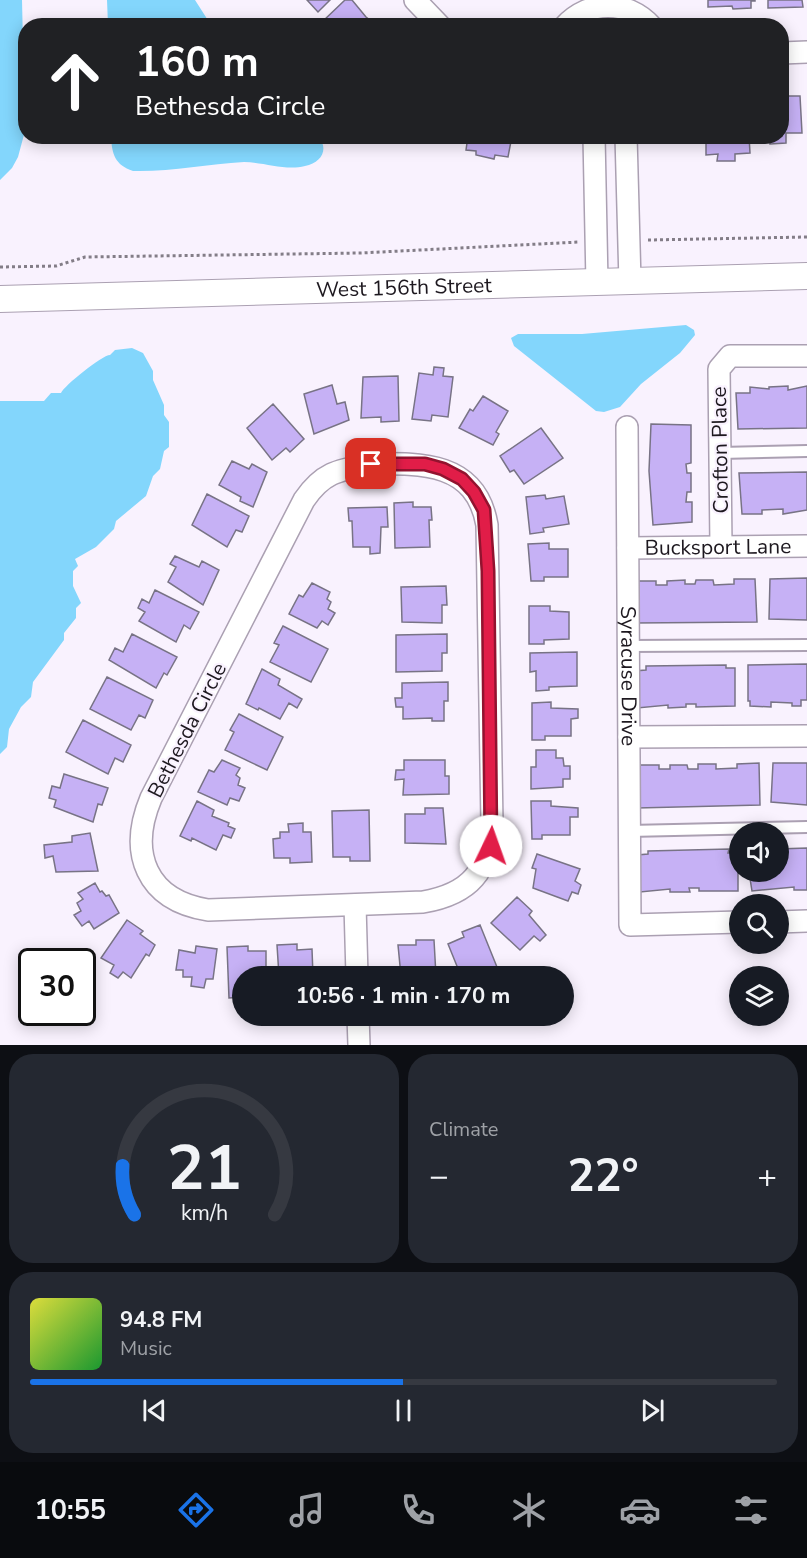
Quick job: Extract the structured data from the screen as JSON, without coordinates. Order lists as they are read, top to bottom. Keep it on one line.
{"streets":{"street":["West 156th Street","Crofton Place","Bucksport Lane","Syracuse Drive","Bethesda Circle"]},"crossings":[["Crofton Place","Bucksport Lane"],["Bucksport Lane","Syracuse Drive"]],"page":{"turn":["160 m","Bethesda Circle"],"limit":"30","trip":"10:56 · 1 min · 170 m","tile":"Climate","heat":["−","22°","+"],"song":["94.8 FM","Music"],"tabs":"10:55","gauge":["21","km/h"]}}
